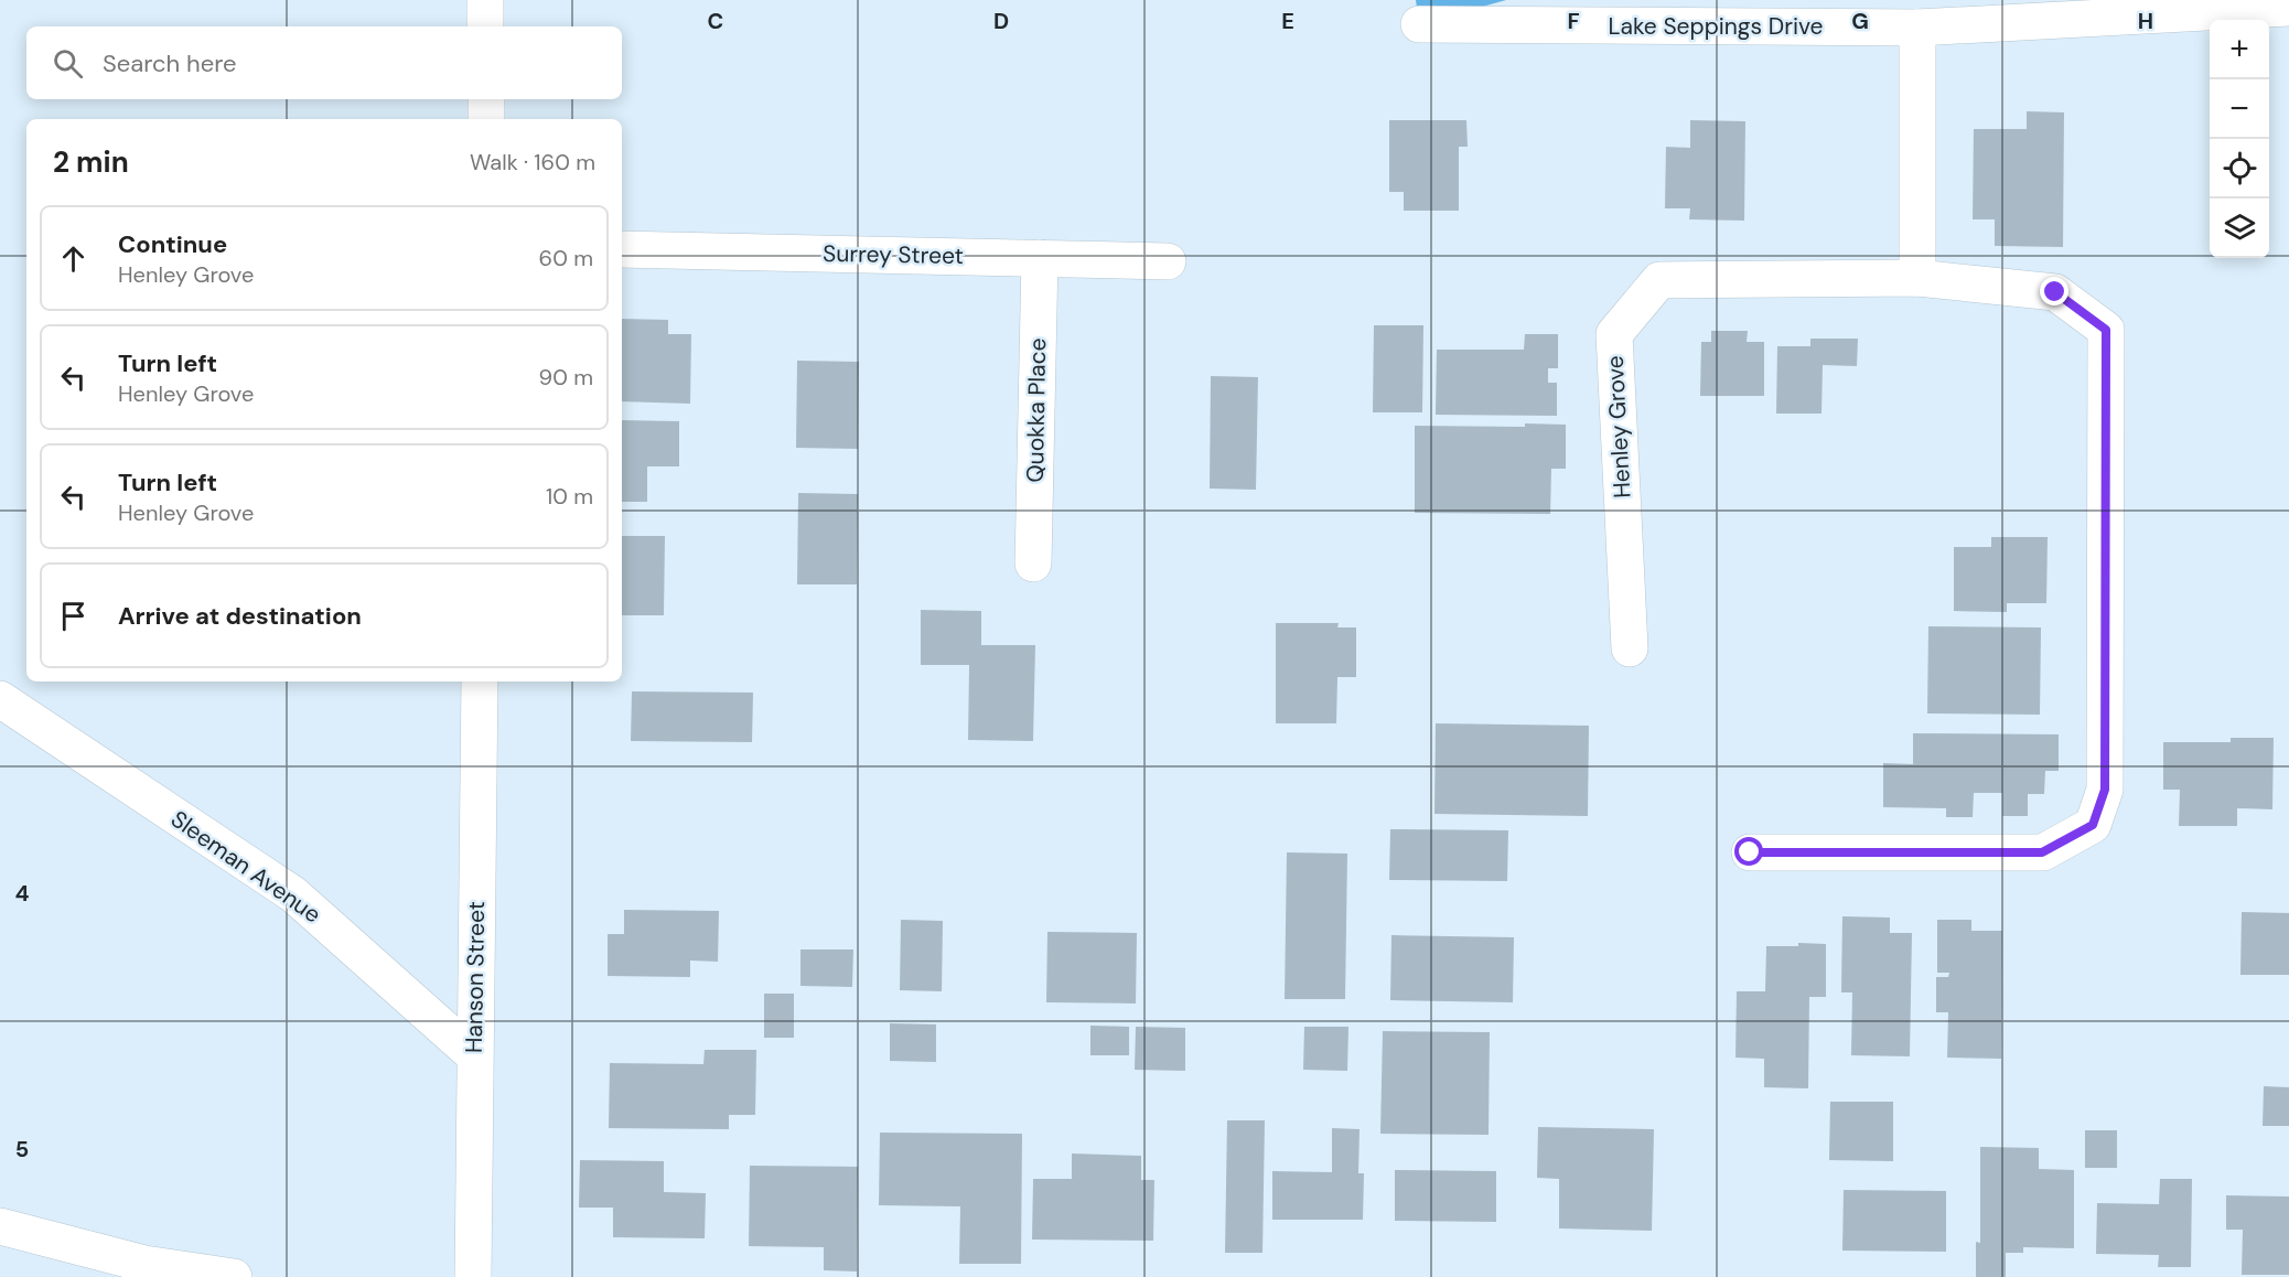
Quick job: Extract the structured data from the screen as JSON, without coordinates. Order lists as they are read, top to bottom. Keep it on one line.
{"streets":{"street":["Lake Seppings Drive","Surrey Street","Quokka Place","Henley Grove","Sleeman Avenue","Hanson Street"]},"crossings":[["Surrey Street","Quokka Place"],["Sleeman Avenue","Hanson Street"]],"page":{"map_buttons":["+","−"],"search":"Search here","heading":["2 min","Walk · 160 m"],"list":[["Continue","Henley Grove","60 m"],["Turn left","Henley Grove","90 m"],["Turn left","Henley Grove","10 m"],"Arrive at destination"]},"grid":{"columns":["C","D","E","F","G","H"],"rows":["4","5"]}}
